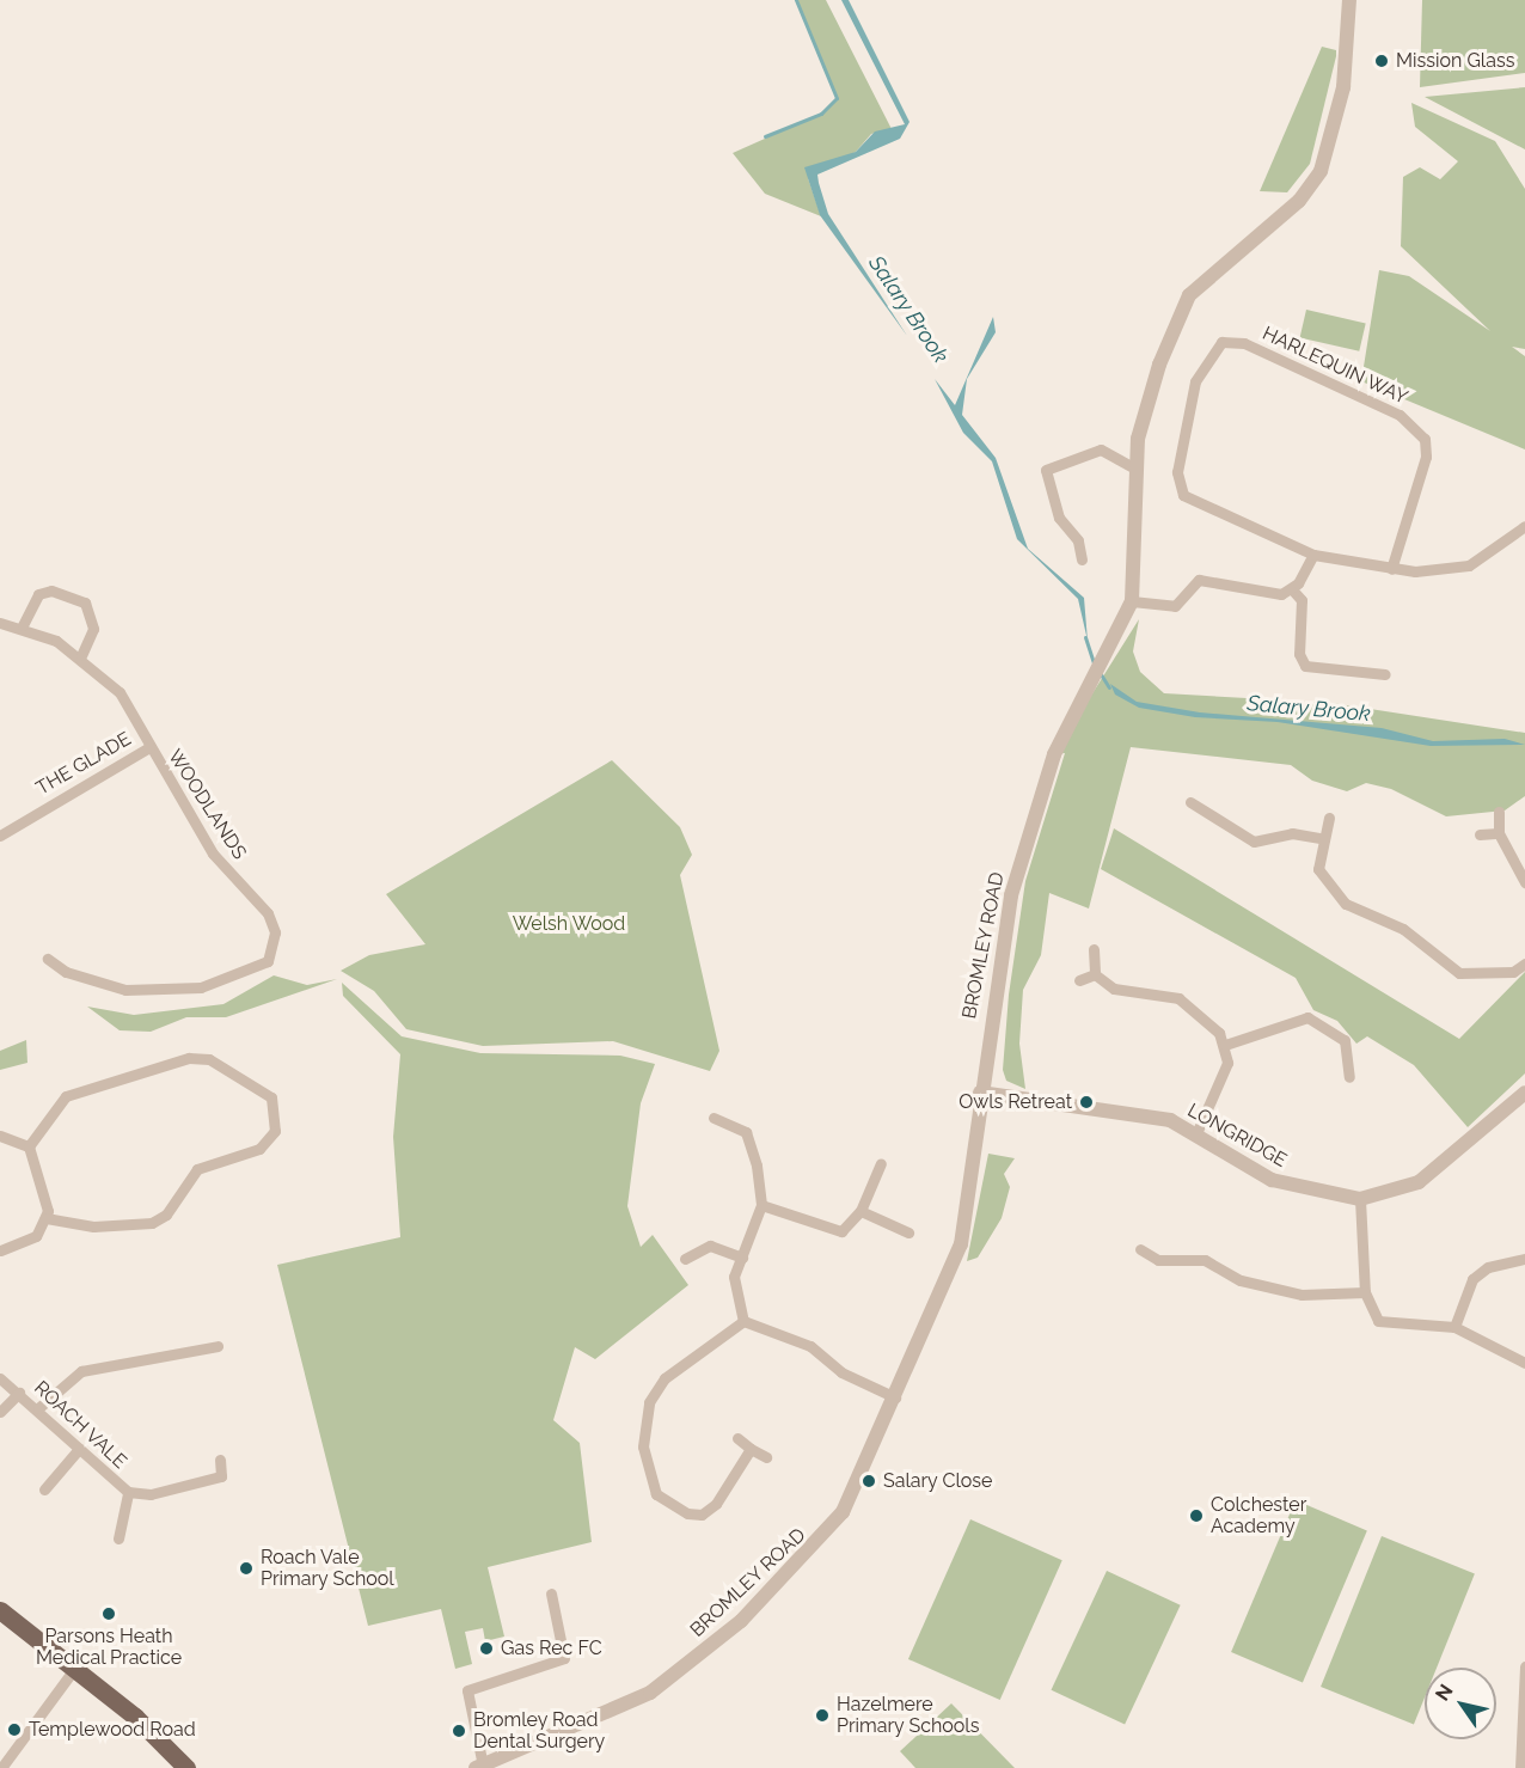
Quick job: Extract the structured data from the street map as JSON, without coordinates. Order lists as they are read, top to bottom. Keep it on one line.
{"streets":{"street":["HARLEQUIN WAY","THE GLADE","WOODLANDS","BROMLEY ROAD","LONGRIDGE","ROACH VALE"]},"crossings":[["THE GLADE","WOODLANDS"],["BROMLEY ROAD","LONGRIDGE"]],"water":["Salary Brook"],"parks":["Welsh Wood"],"places":["Mission Glass","Owls Retreat","Salary Close","Colchester Academy","Roach Vale Primary School","Parsons Heath Medical Practice","Gas Rec FC","Hazelmere Primary Schools","Templewood Road","Bromley Road Dental Surgery"],"north":"top left"}
